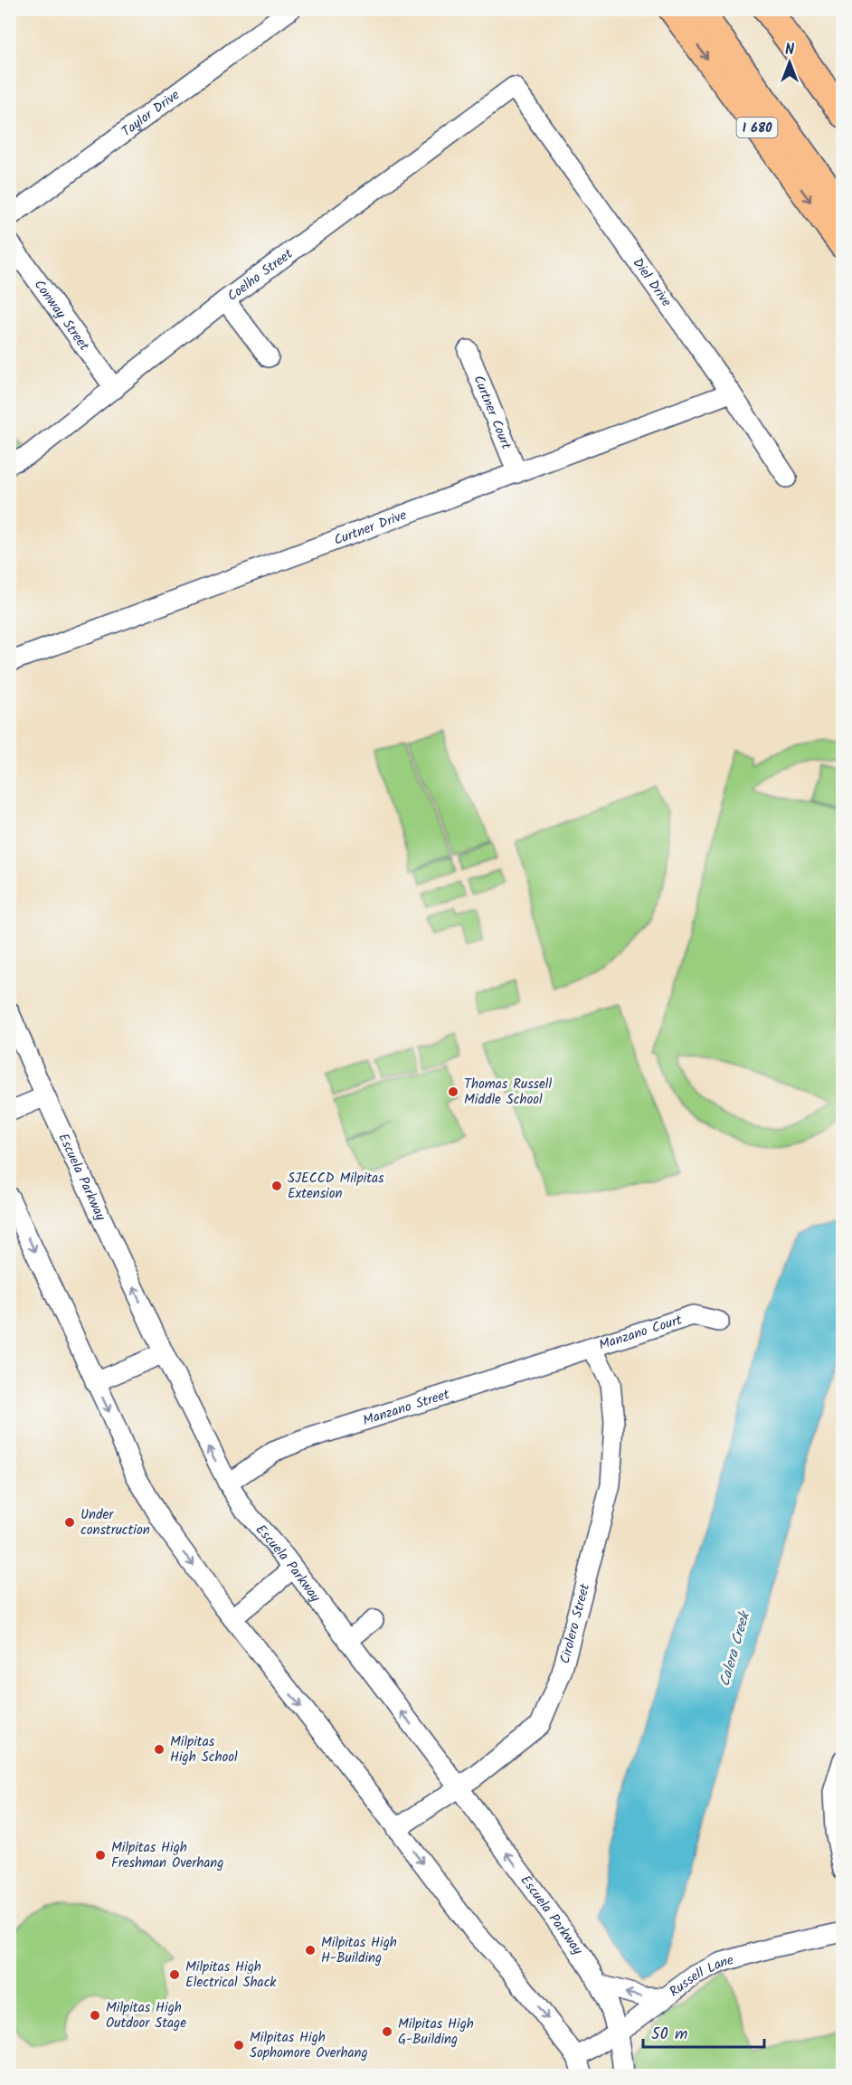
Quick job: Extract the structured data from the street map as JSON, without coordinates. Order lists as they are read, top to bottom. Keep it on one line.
{"streets":{"highway":["I 680"],"street":["Taylor Drive","Coelho Street","Diel Drive","Conway Street","Curtner Court","Curtner Drive","Escuela Parkway","Manzano Court","Manzano Street","Cirolero Street","Russell Lane"]},"crossings":[["Coelho Street","Diel Drive"],["Coelho Street","Conway Street"],["Diel Drive","Curtner Drive"],["Curtner Court","Curtner Drive"],["Escuela Parkway","Manzano Street"],["Escuela Parkway","Cirolero Street"],["Escuela Parkway","Russell Lane"],["Manzano Court","Manzano Street"],["Manzano Court","Cirolero Street"],["Manzano Street","Cirolero Street"]],"water":["Calera Creek"],"places":["Thomas Russell Middle School","SJECCD Milpitas Extension","Under construction","Milpitas High School","Milpitas High Freshman Overhang","Milpitas High H-Building","Milpitas High Electrical Shack","Milpitas High Outdoor Stage","Milpitas High G-Building","Milpitas High Sophomore Overhang"],"scale_bar":"50 m","north":"top"}
